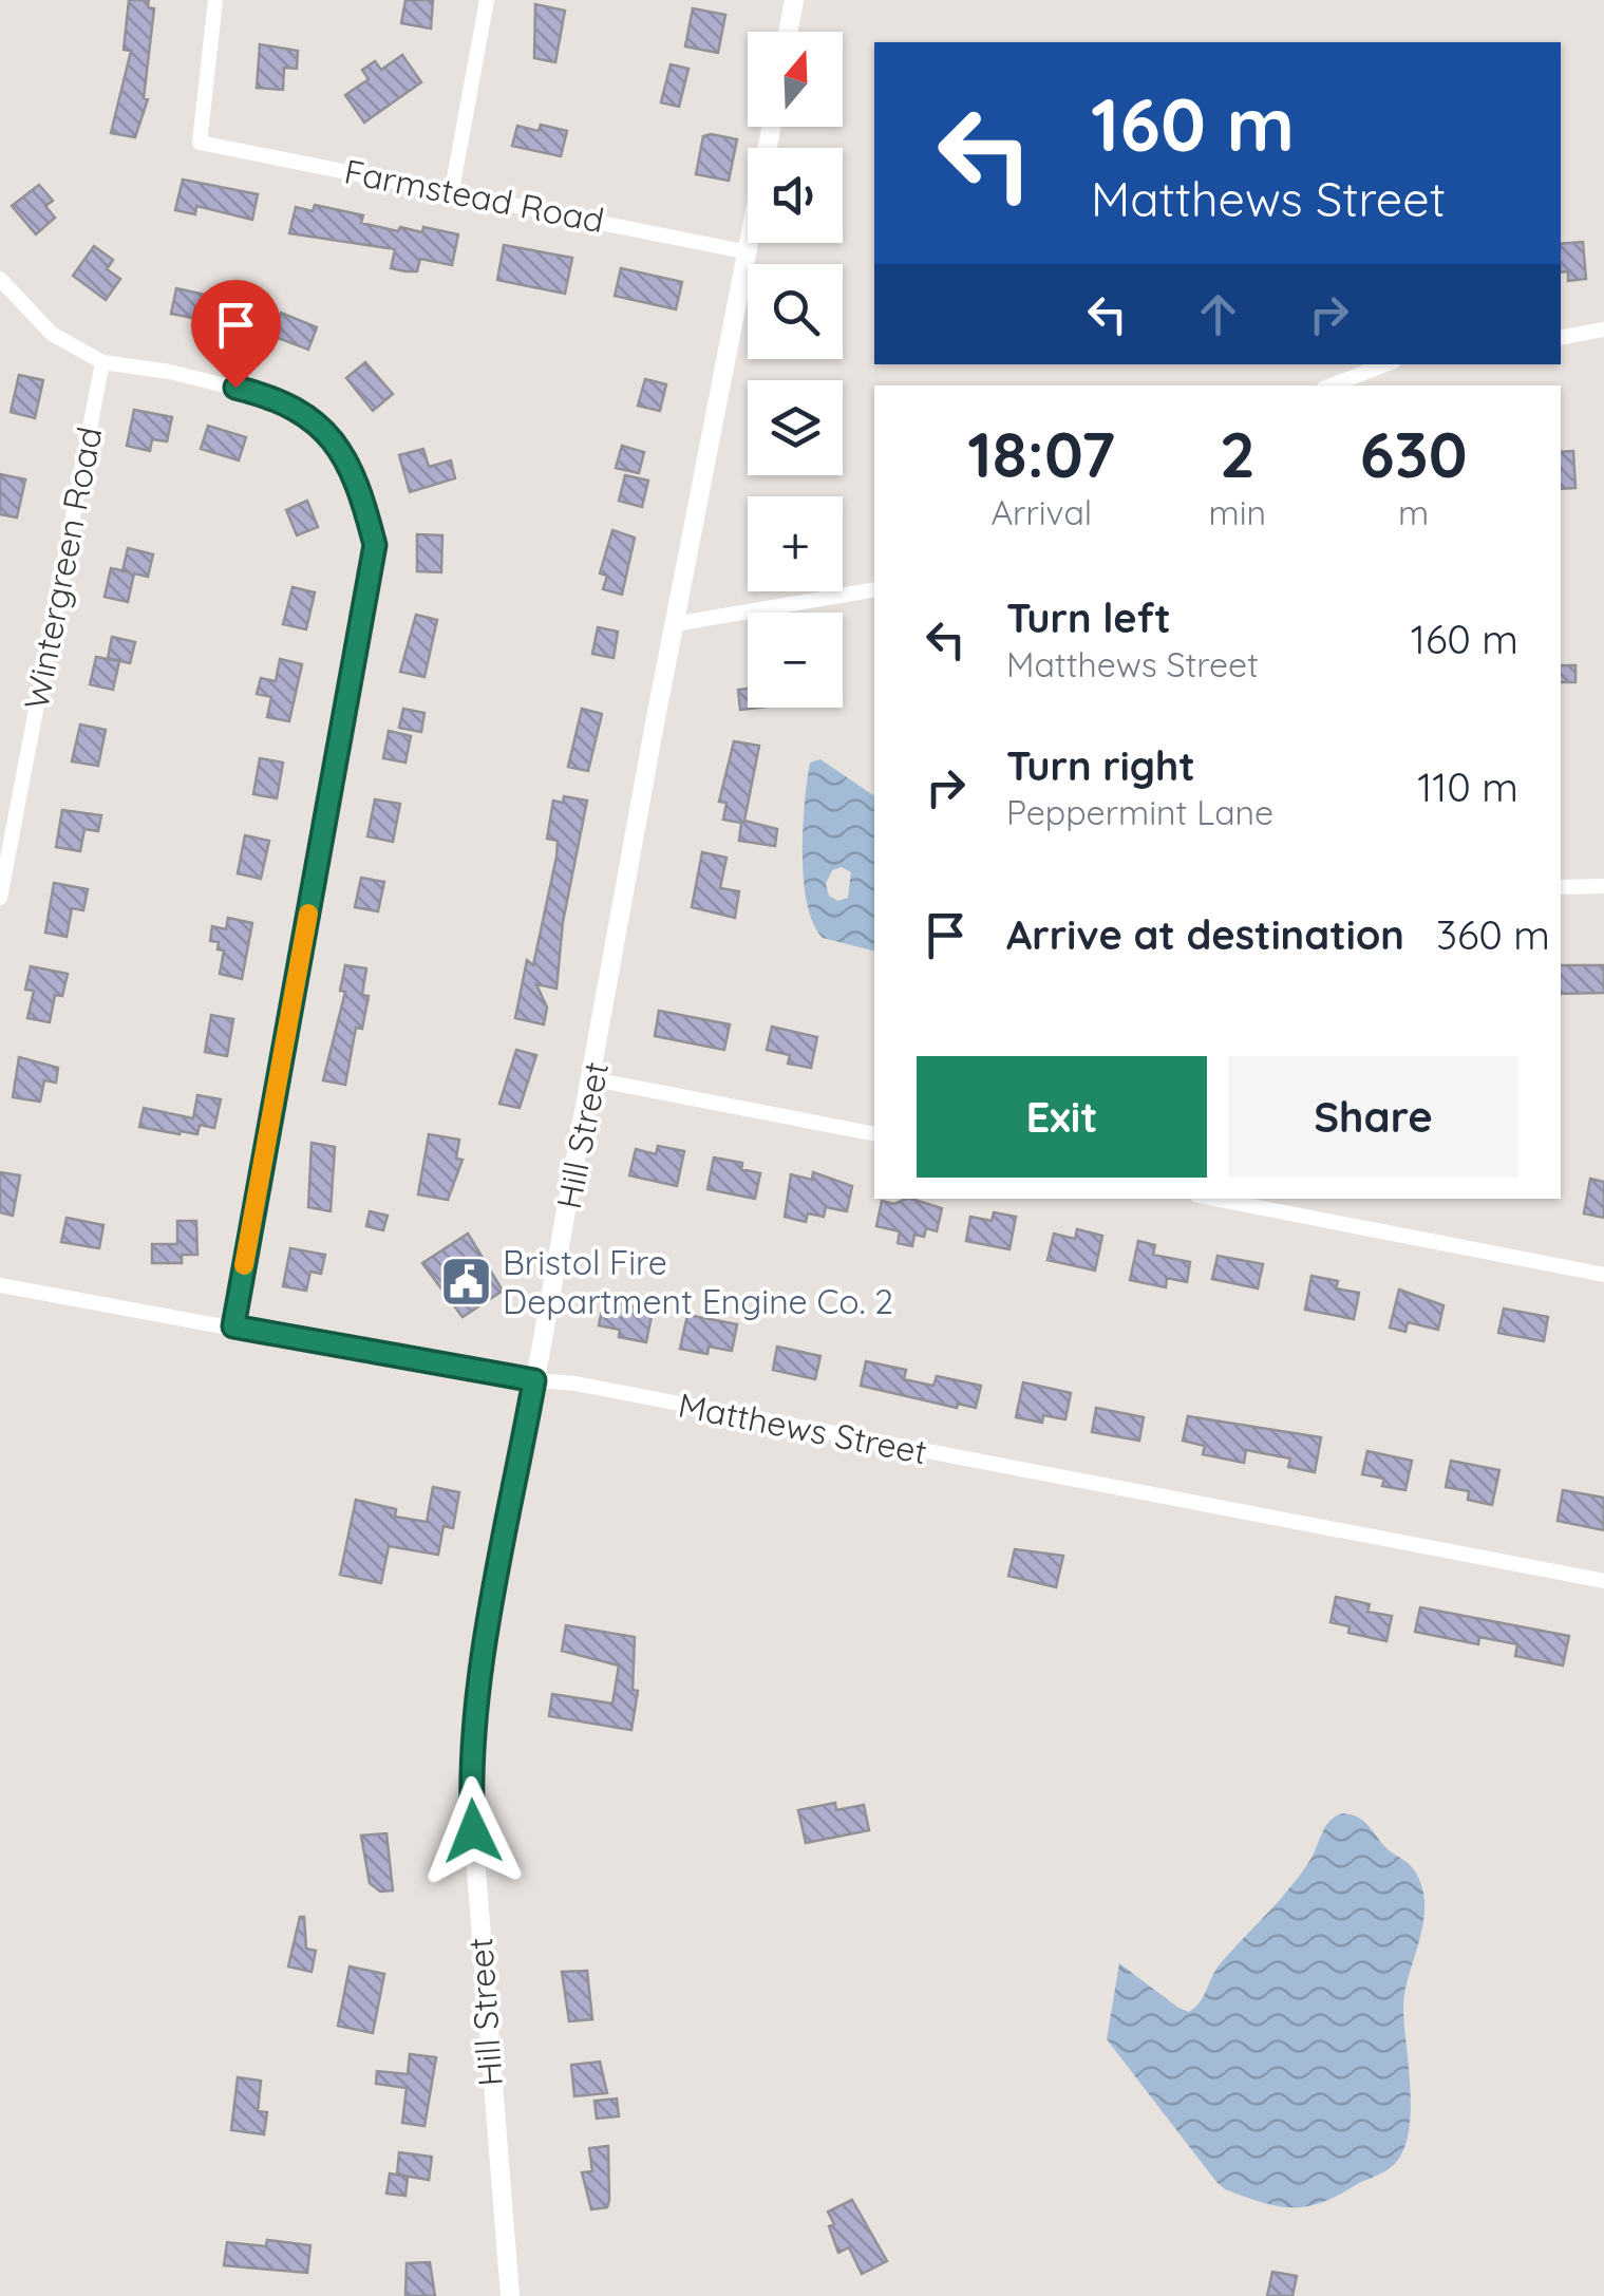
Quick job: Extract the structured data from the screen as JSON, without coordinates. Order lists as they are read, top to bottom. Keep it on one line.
{"streets":{"street":["Farmstead Road","Wintergreen Road","Hill Street","Matthews Street"]},"crossings":[["Farmstead Road","Hill Street"],["Hill Street","Matthews Street"]],"places":{"public building":["Bristol Fire Department Engine Co. 2"]},"north":"top","page":{"map_buttons":["+","−"],"turn":["160 m","Matthews Street"],"eta":["18:07","Arrival","2","min","630","m"],"list":[{"name":"Turn left","note":"Matthews Street","value":"160 m"},{"name":"Turn right","note":"Peppermint Lane","value":"110 m"},{"name":"Arrive at destination","value":"360 m"}],"buttons":["Exit","Share"]}}
